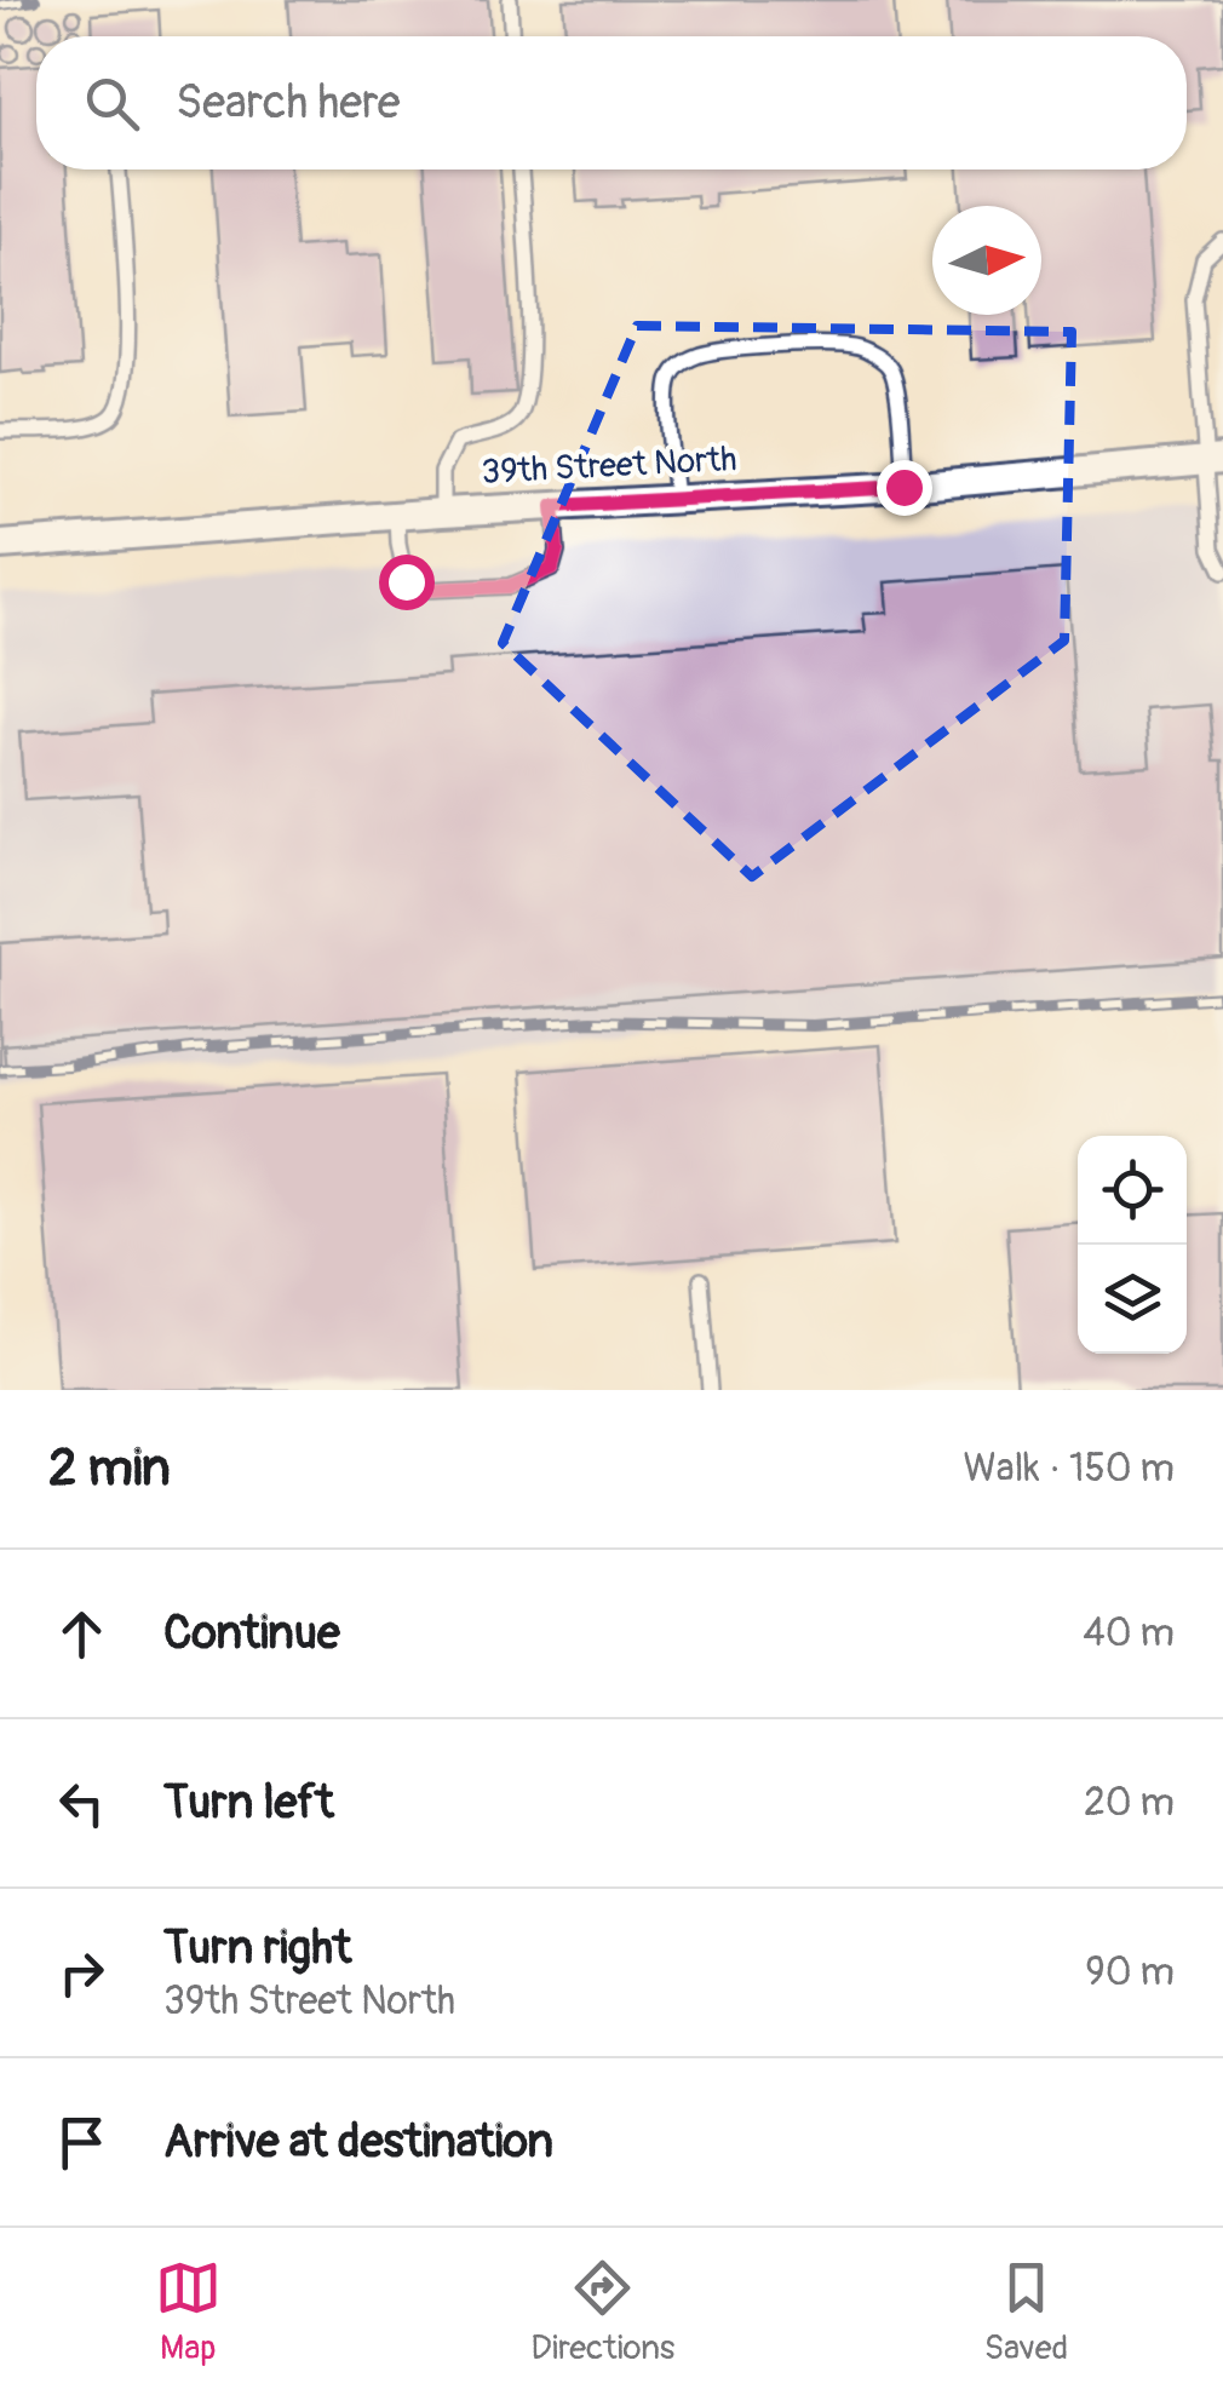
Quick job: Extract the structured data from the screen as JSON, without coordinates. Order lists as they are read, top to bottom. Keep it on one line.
{"streets":{"street":["39th Street North"]},"north":"right","page":{"search":"Search here","heading":["2 min","Walk · 150 m"],"list":[["Continue","40 m"],["Turn left","20 m"],["Turn right","39th Street North","90 m"],"Arrive at destination"],"nav":["Map","Directions","Saved"]}}
